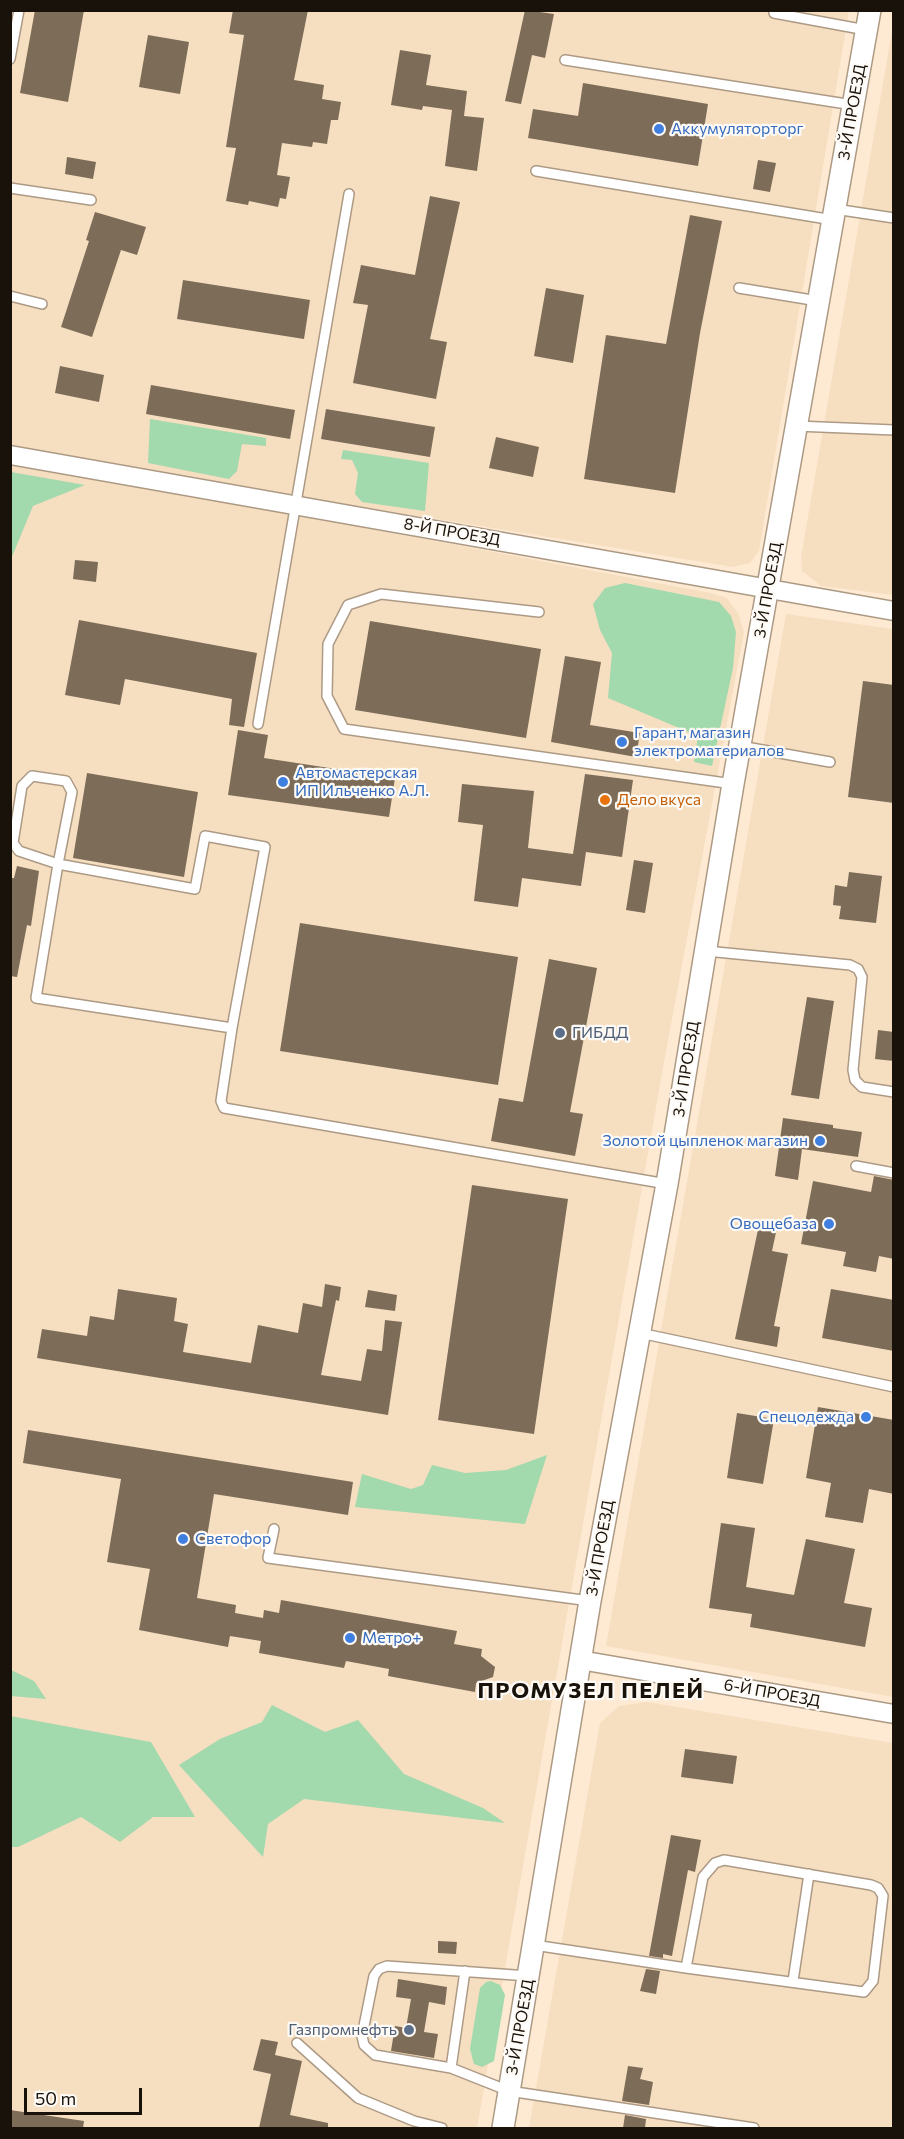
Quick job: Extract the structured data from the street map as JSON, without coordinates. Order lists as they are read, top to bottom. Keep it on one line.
{"streets":{"street":["3-Й ПРОЕЗД","8-Й ПРОЕЗД","6-Й ПРОЕЗД"]},"crossings":[["3-Й ПРОЕЗД","8-Й ПРОЕЗД"],["3-Й ПРОЕЗД","6-Й ПРОЕЗД"]],"districts":["ПРОМУЗЕЛ ПЕЛЕЙ"],"places":["Аккумуляторторг","Гарант, магазин электроматериалов","Автомастерская ИП Ильченко А.Л.","Дело вкуса","ГИБДД","Золотой цыпленок магазин","Овощебаза","Спецодежда","Светофор","Метро+","Газпромнефть"],"scale_bar":"50 m"}
